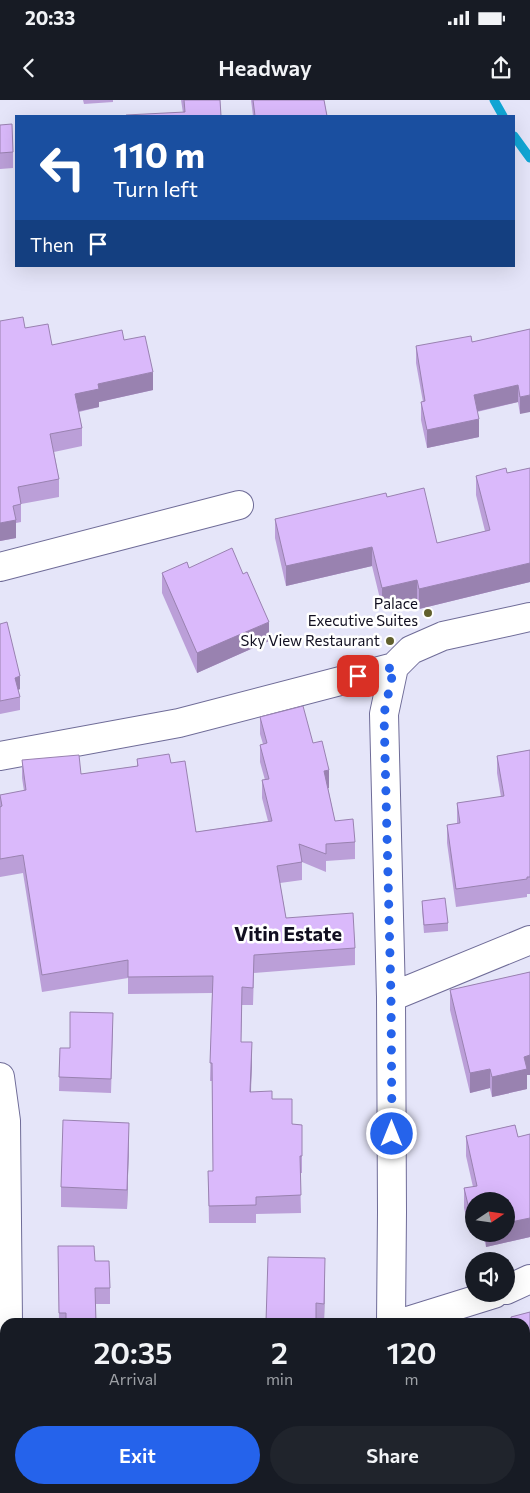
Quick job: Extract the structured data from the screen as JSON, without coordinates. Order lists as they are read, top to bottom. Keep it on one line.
{"districts":["Vitin Estate"],"places":["Palace Executive Suites","Sky View Restaurant"],"north":"right","page":{"status":"20:33","header":"Headway","turn":["110 m","Turn left"],"then":"Then","eta":["20:35","Arrival","2","min","120","m"],"buttons":["Exit","Share"]}}
